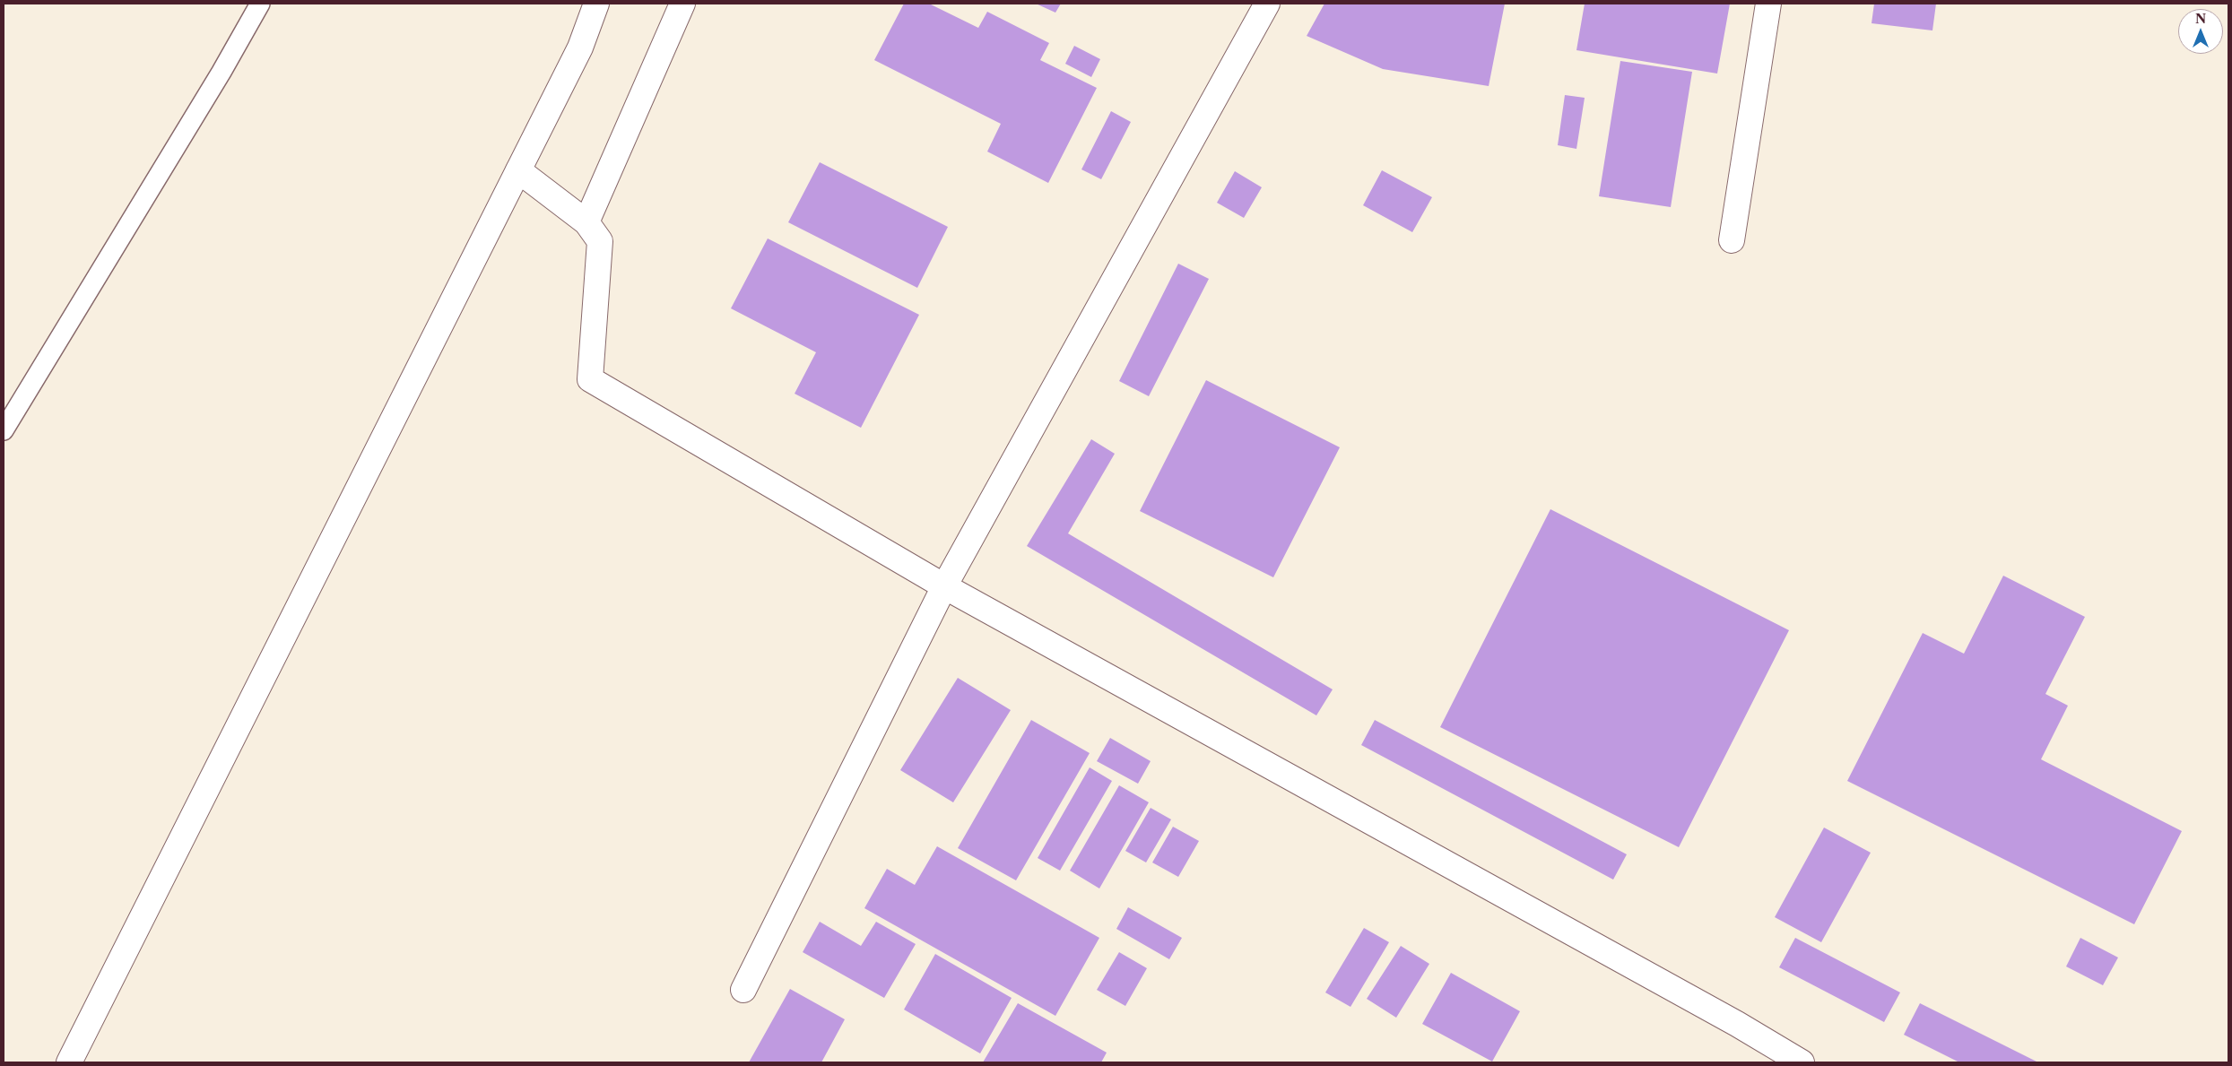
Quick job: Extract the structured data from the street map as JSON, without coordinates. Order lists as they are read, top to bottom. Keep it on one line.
{"north":"top"}
